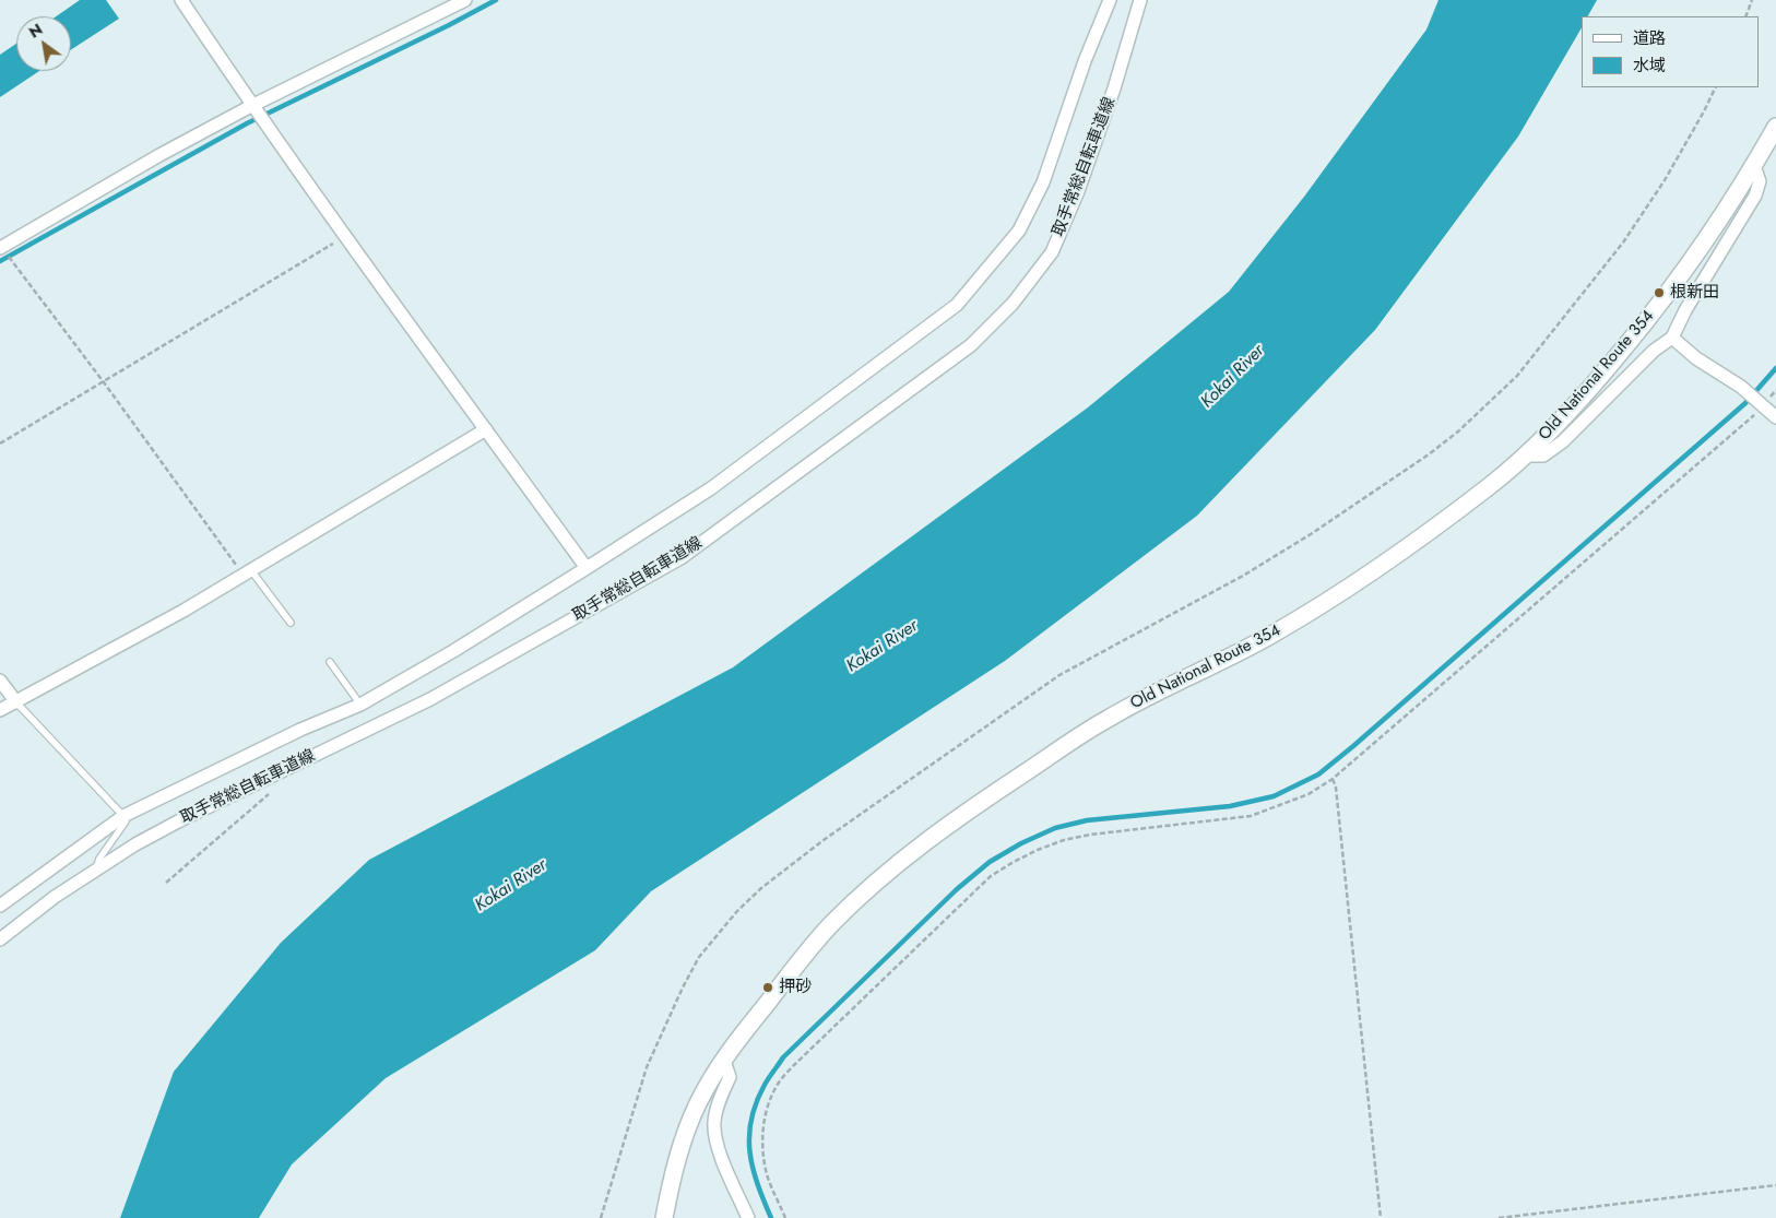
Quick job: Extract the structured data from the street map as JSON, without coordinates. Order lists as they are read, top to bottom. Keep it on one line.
{"streets":{"street":["取手常総自転車道線","Old National Route 354"]},"water":["Kokai River"],"places":["根新田","押砂"],"legend":["道路","水域"],"north":"top left"}
